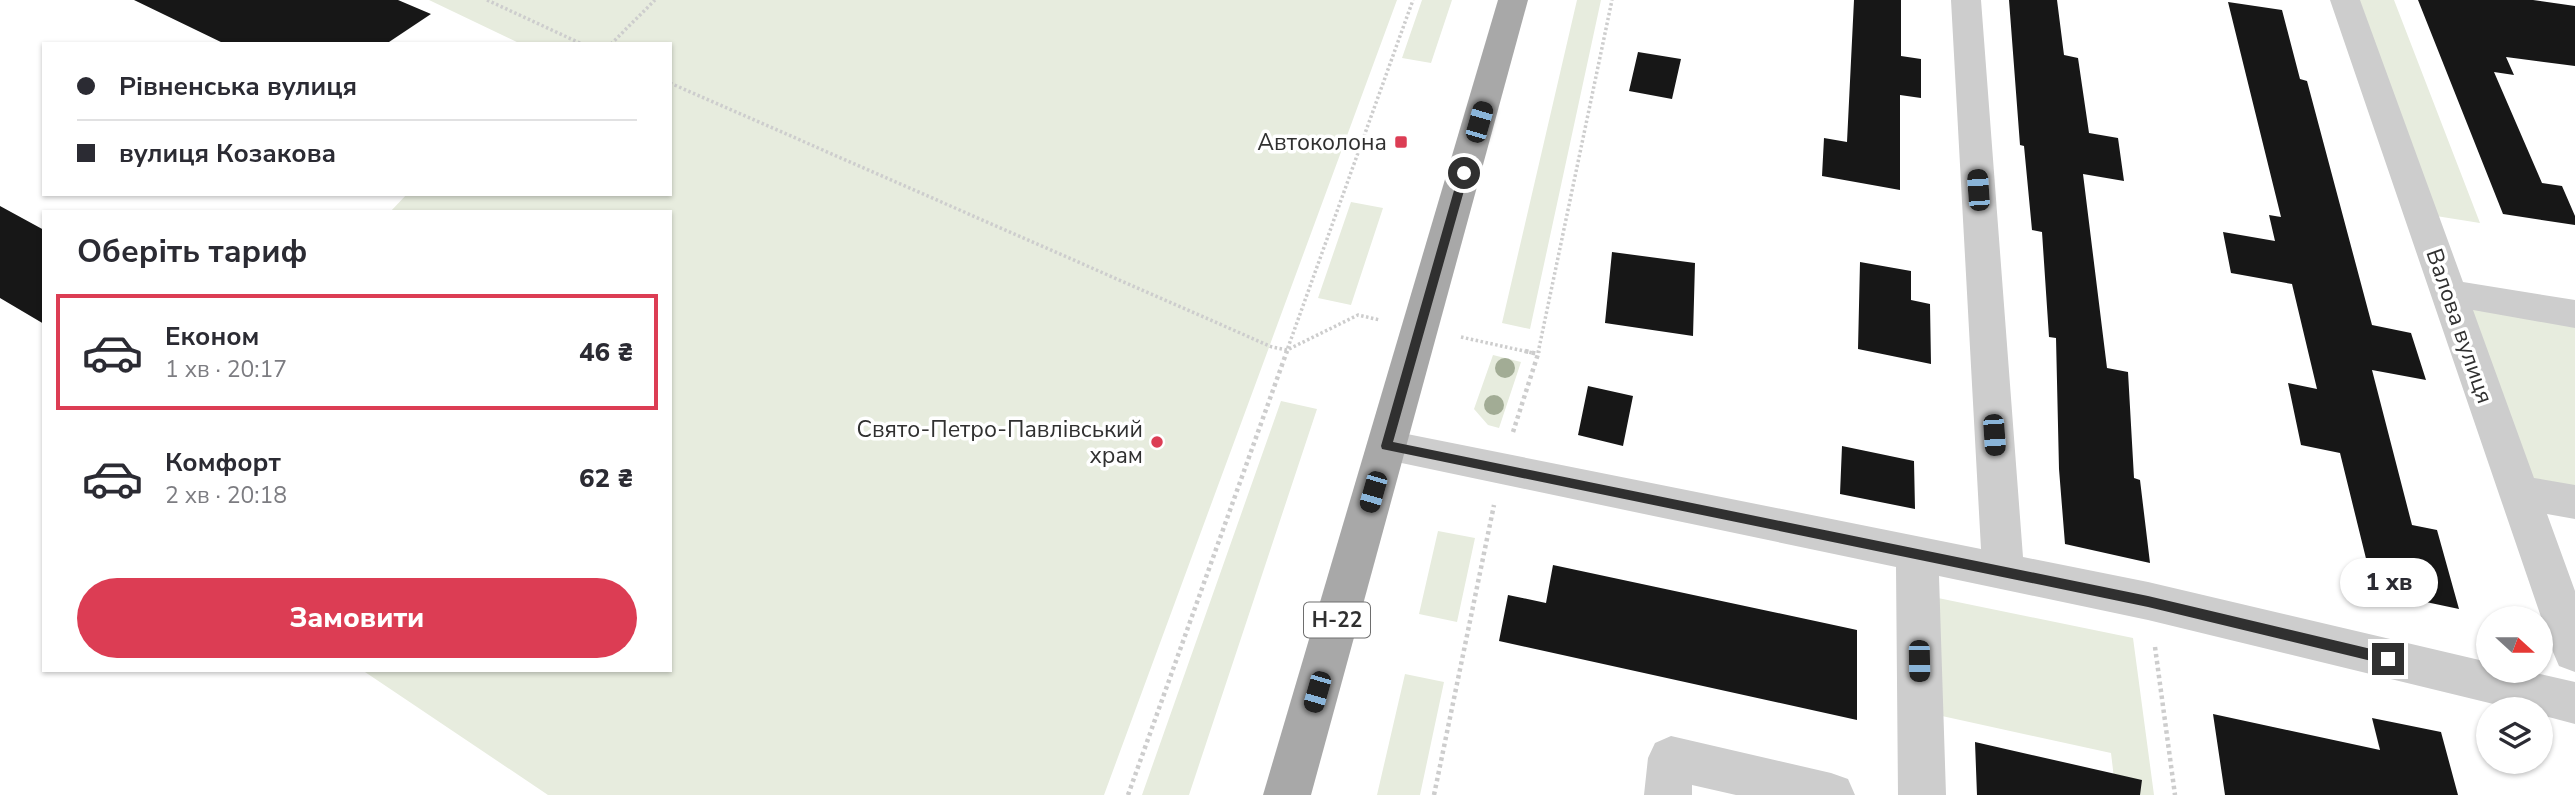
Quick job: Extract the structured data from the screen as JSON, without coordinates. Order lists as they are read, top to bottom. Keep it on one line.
{"streets":{"main road":["Н-22"],"street":["Валова вулиця"]},"places":{"transit":["Автоколона"],"other":["Свято-Петро-Павлівський храм"]},"north":"right","page":{"banner":["Рівненська вулиця","вулиця Козакова"],"heading":"Оберіть тариф","list":[{"name":"Економ","note":"1 хв · 20:17","value":"46 ₴"},{"name":"Комфорт","note":"2 хв · 20:18","value":"62 ₴"}],"bubble":"1 хв","buttons":"Замовити"}}
